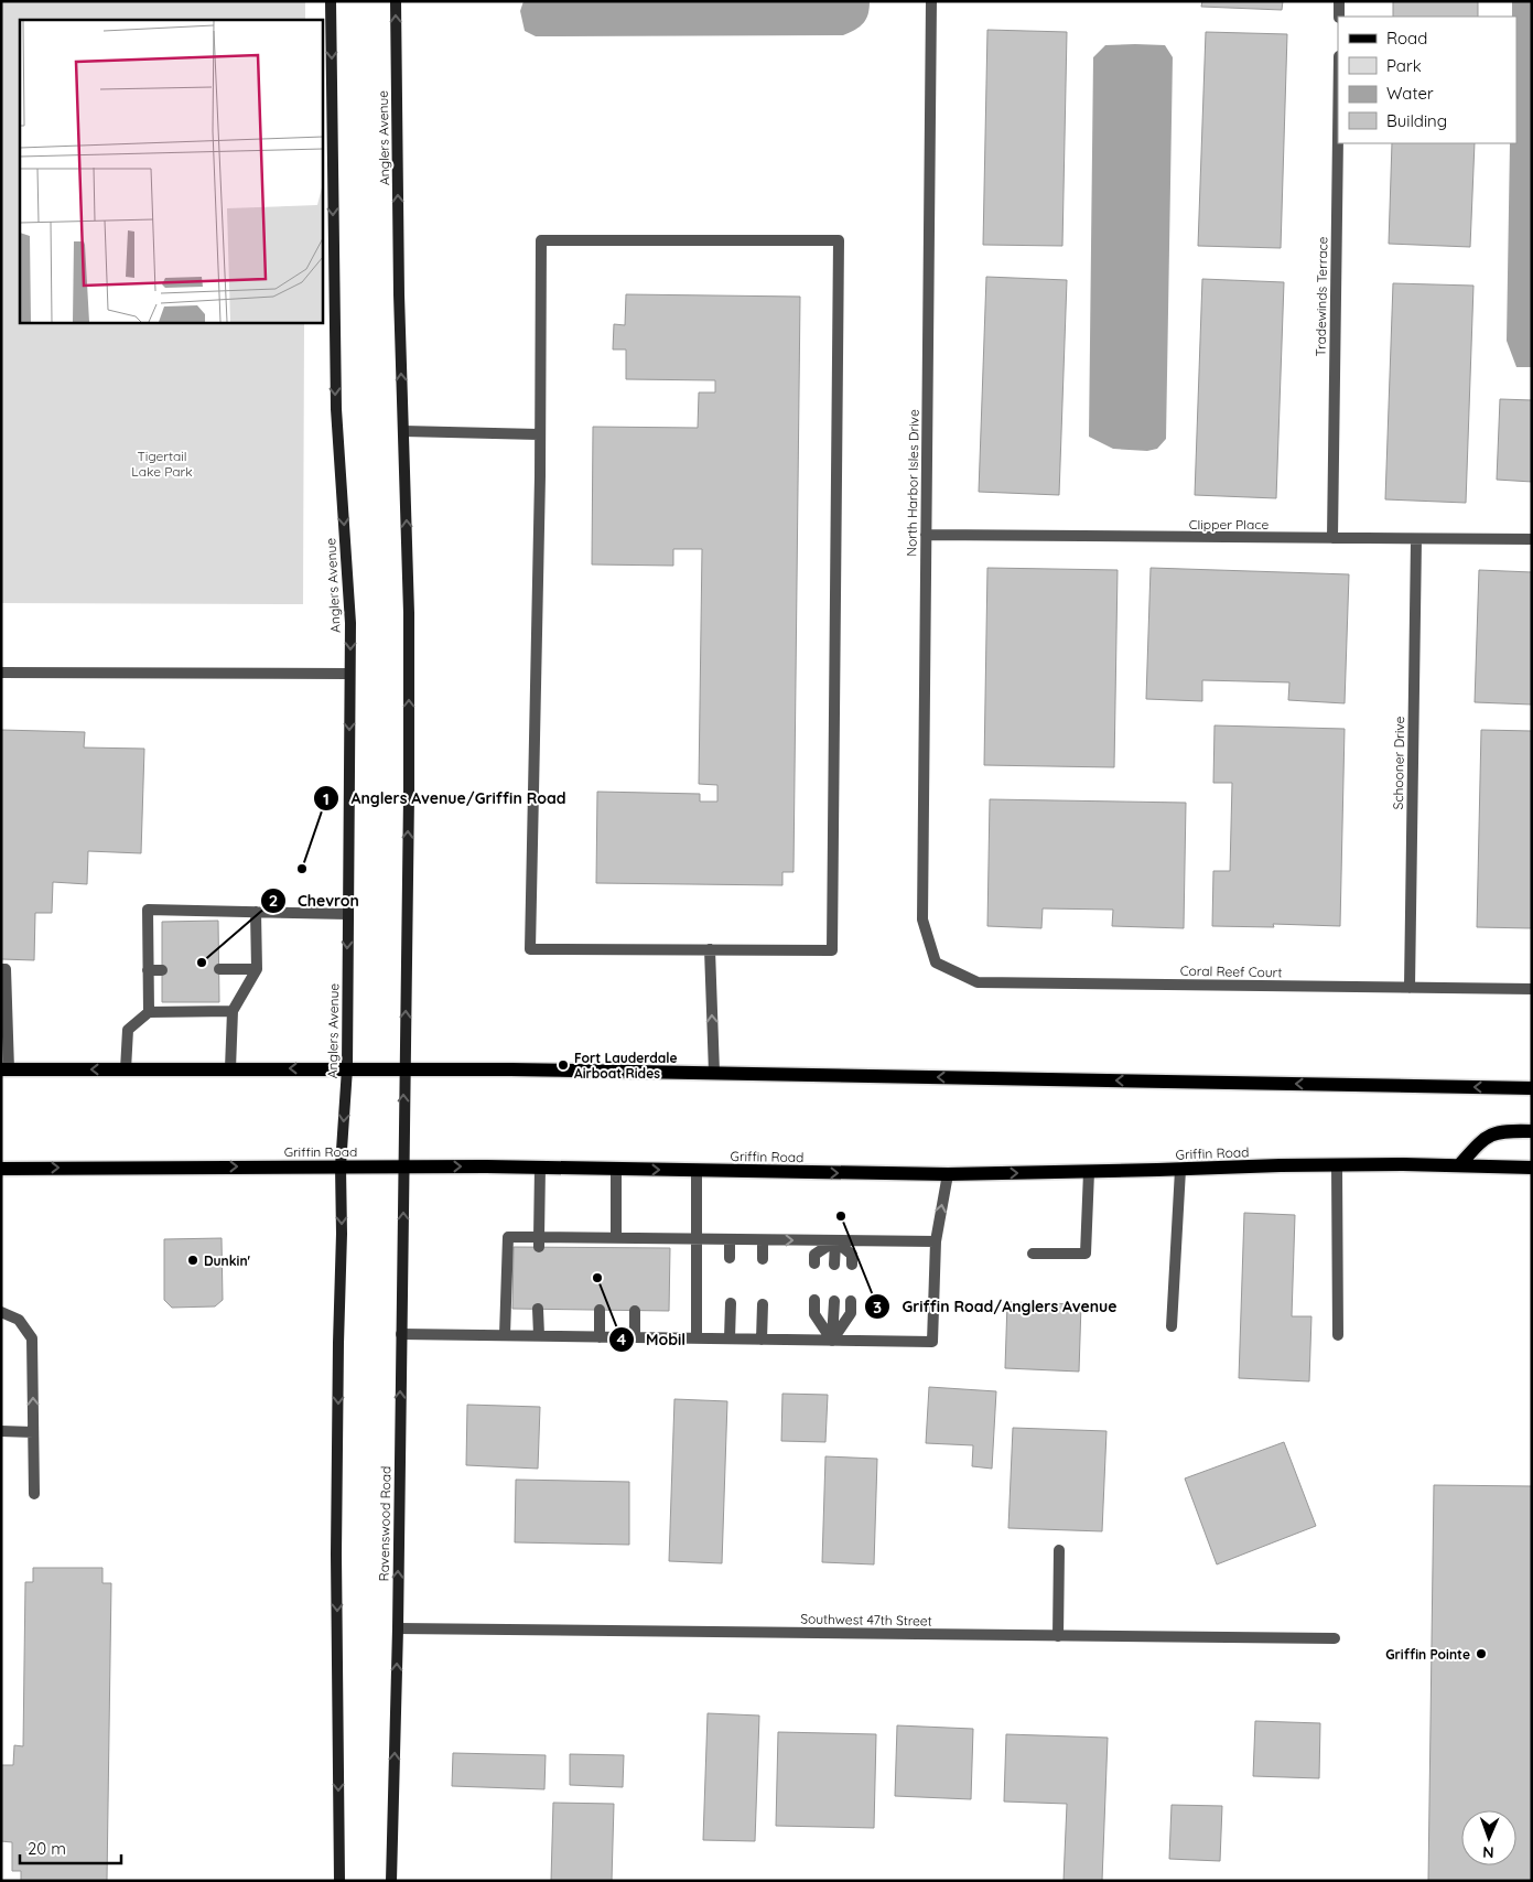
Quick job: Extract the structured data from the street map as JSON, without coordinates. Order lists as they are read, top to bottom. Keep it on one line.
{"streets":{"main road":["Griffin Road"],"street":["Anglers Avenue","Tradewinds Terrace","North Harbor Isles Drive","Clipper Place","Schooner Drive","Coral Reef Court","Ravenswood Road","Southwest 47th Street"]},"crossings":[["Anglers Avenue","Griffin Road"],["Anglers Avenue","Ravenswood Road"],["Tradewinds Terrace","Clipper Place"],["North Harbor Isles Drive","Clipper Place"],["North Harbor Isles Drive","Coral Reef Court"],["Clipper Place","Schooner Drive"],["Schooner Drive","Coral Reef Court"],["Griffin Road","Ravenswood Road"],["Ravenswood Road","Southwest 47th Street"]],"parks":["Tigertail Lake Park"],"places":["Anglers Avenue/Griffin Road","Chevron","Fort Lauderdale Airboat Rides","Griffin Road/Anglers Avenue","Dunkin'","Mobil","Griffin Pointe"],"legend":["Road","Park","Water","Building"],"scale_bar":"20 m","north":"bottom"}
